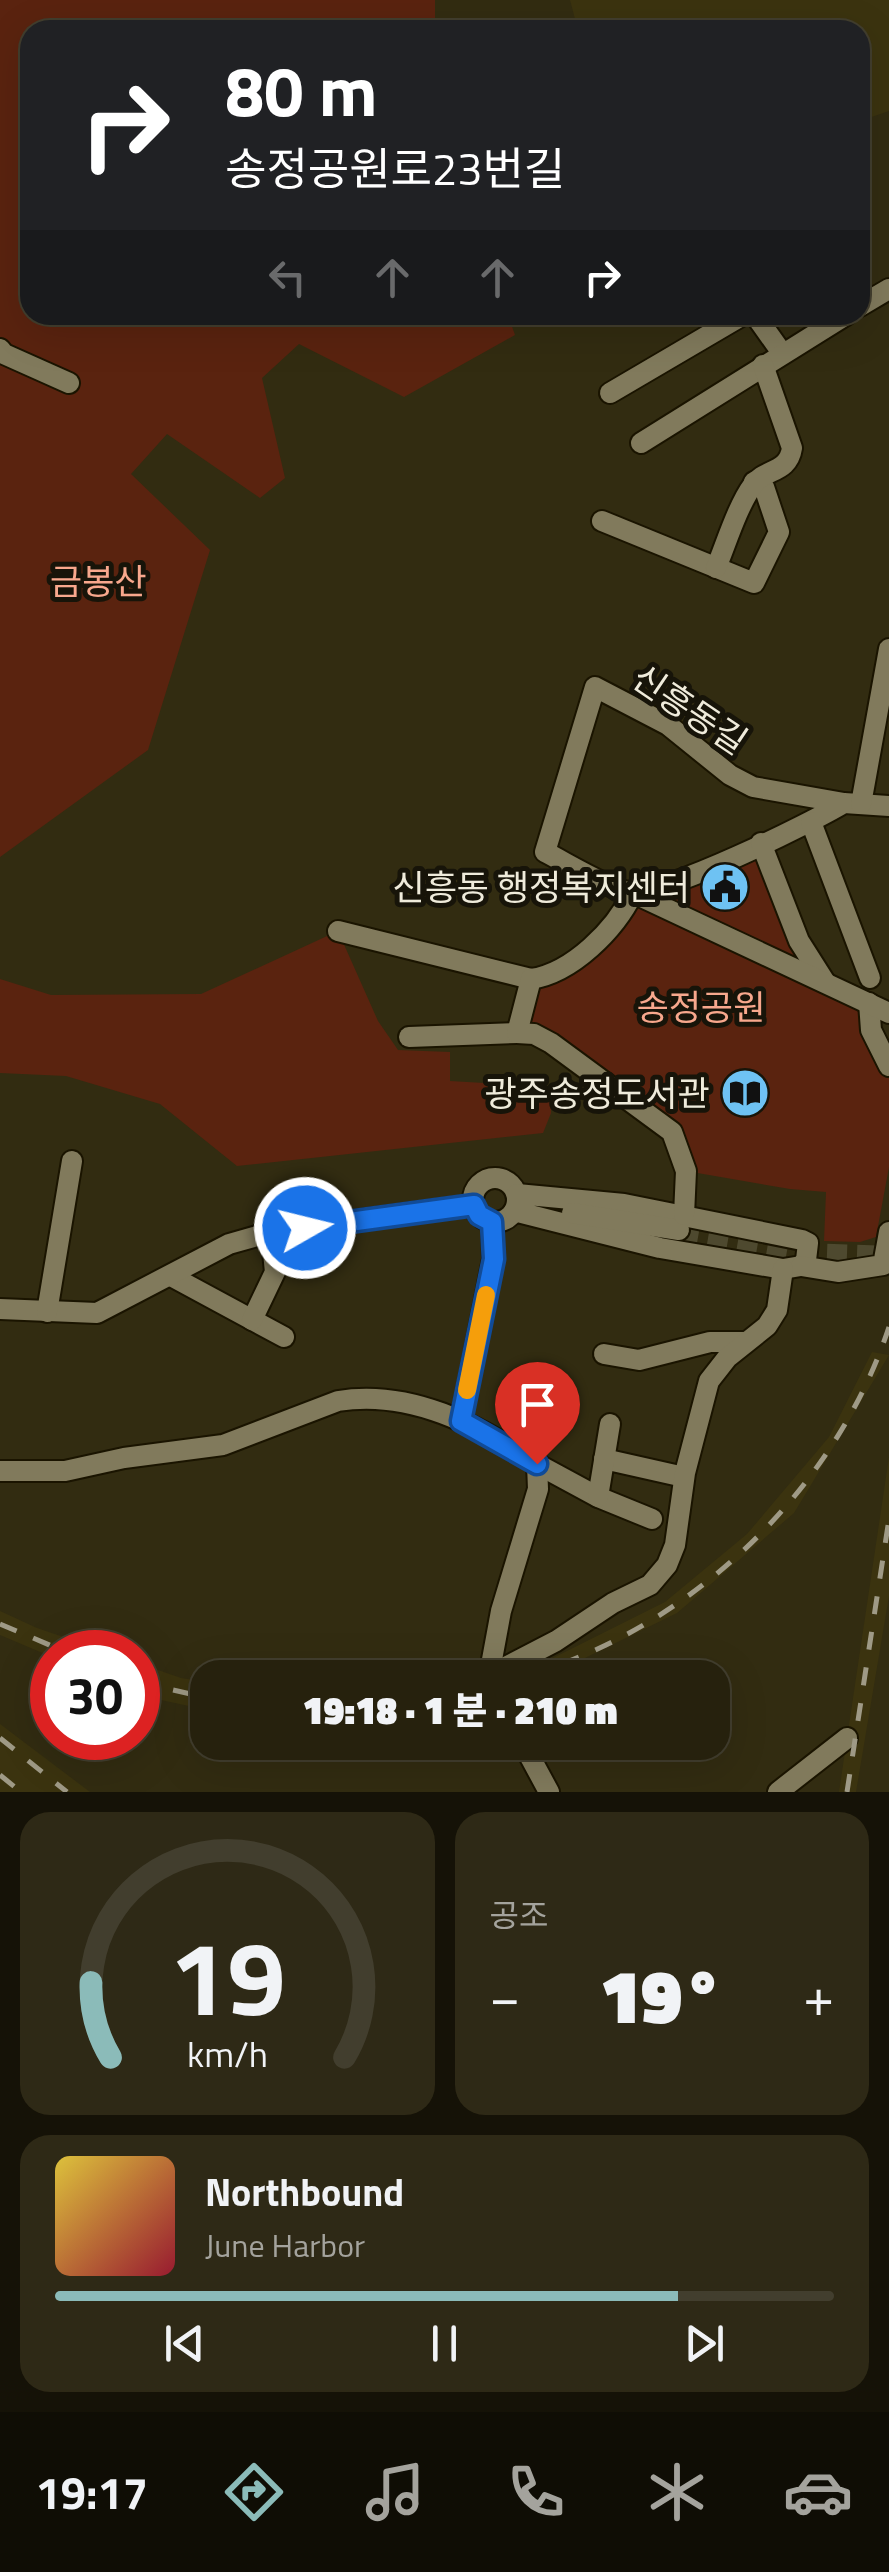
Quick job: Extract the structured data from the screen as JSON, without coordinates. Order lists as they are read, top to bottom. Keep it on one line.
{"streets":{"street":["신흥동길"]},"parks":["금봉산","송정공원"],"places":{"public building":["신흥동 행정복지센터"],"library":["광주송정도서관"]},"page":{"turn":["80 m","송정공원로23번길"],"limit":"30","trip":"19:18 · 1 분 · 210 m","tile":"공조","heat":["−","19°","+"],"song":["Northbound","June Harbor"],"tabs":"19:17","gauge":["19","km/h"]}}
